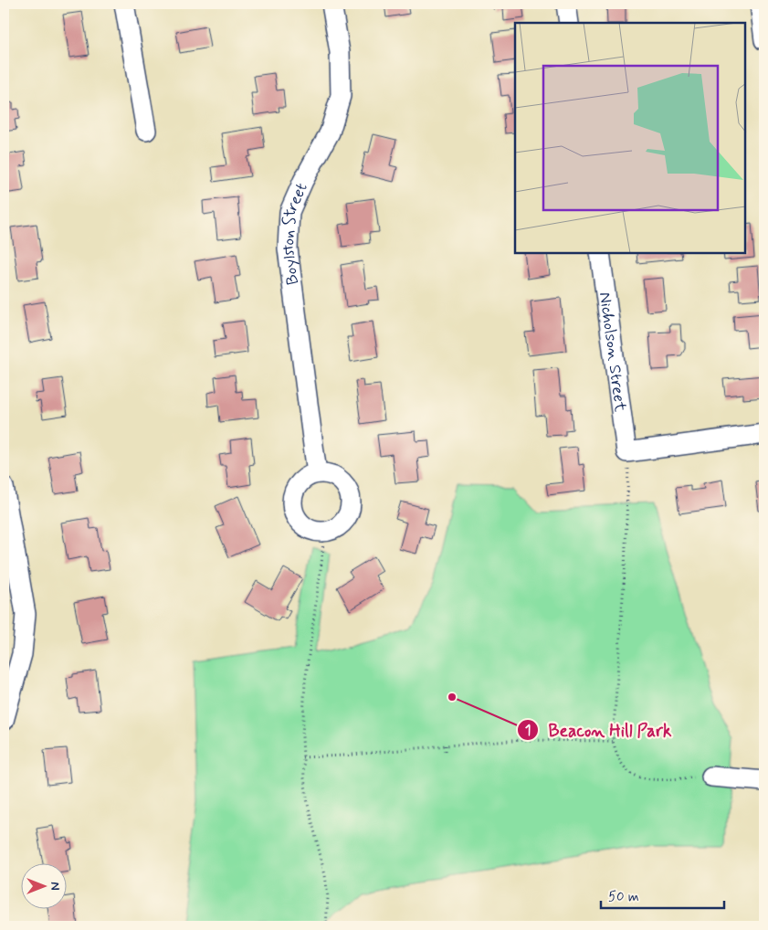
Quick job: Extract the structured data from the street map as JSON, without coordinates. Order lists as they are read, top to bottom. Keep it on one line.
{"streets":{"street":["Boylston Street","Nicholson Street"]},"places":["Beacon Hill Park"],"scale_bar":"50 m","north":"right"}
